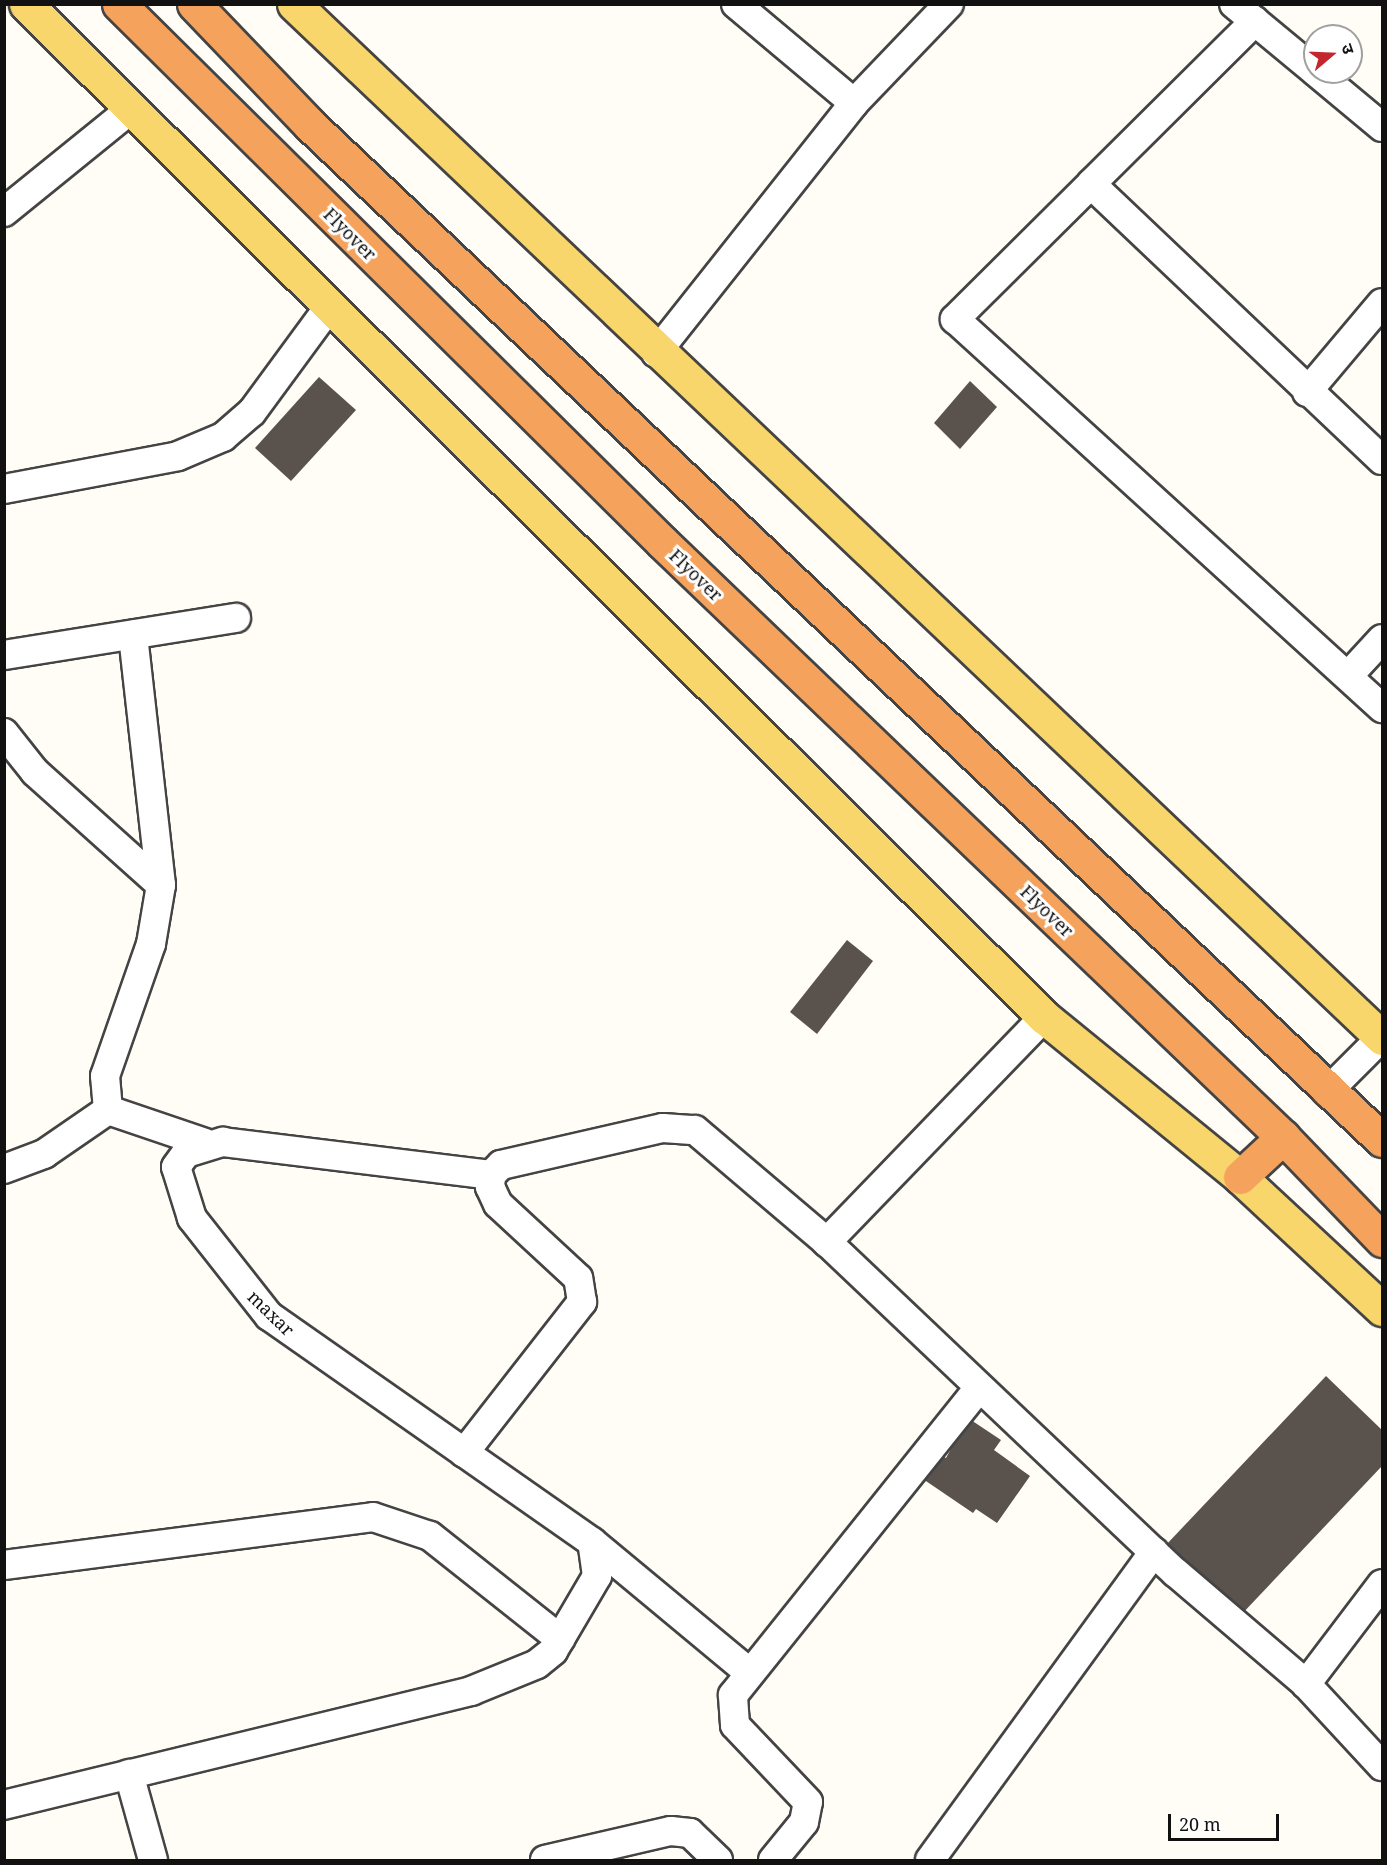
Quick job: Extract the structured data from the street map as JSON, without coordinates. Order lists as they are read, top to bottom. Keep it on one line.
{"streets":{"highway":["Flyover"],"street":["maxar"]},"scale_bar":"20 m","north":"right"}
